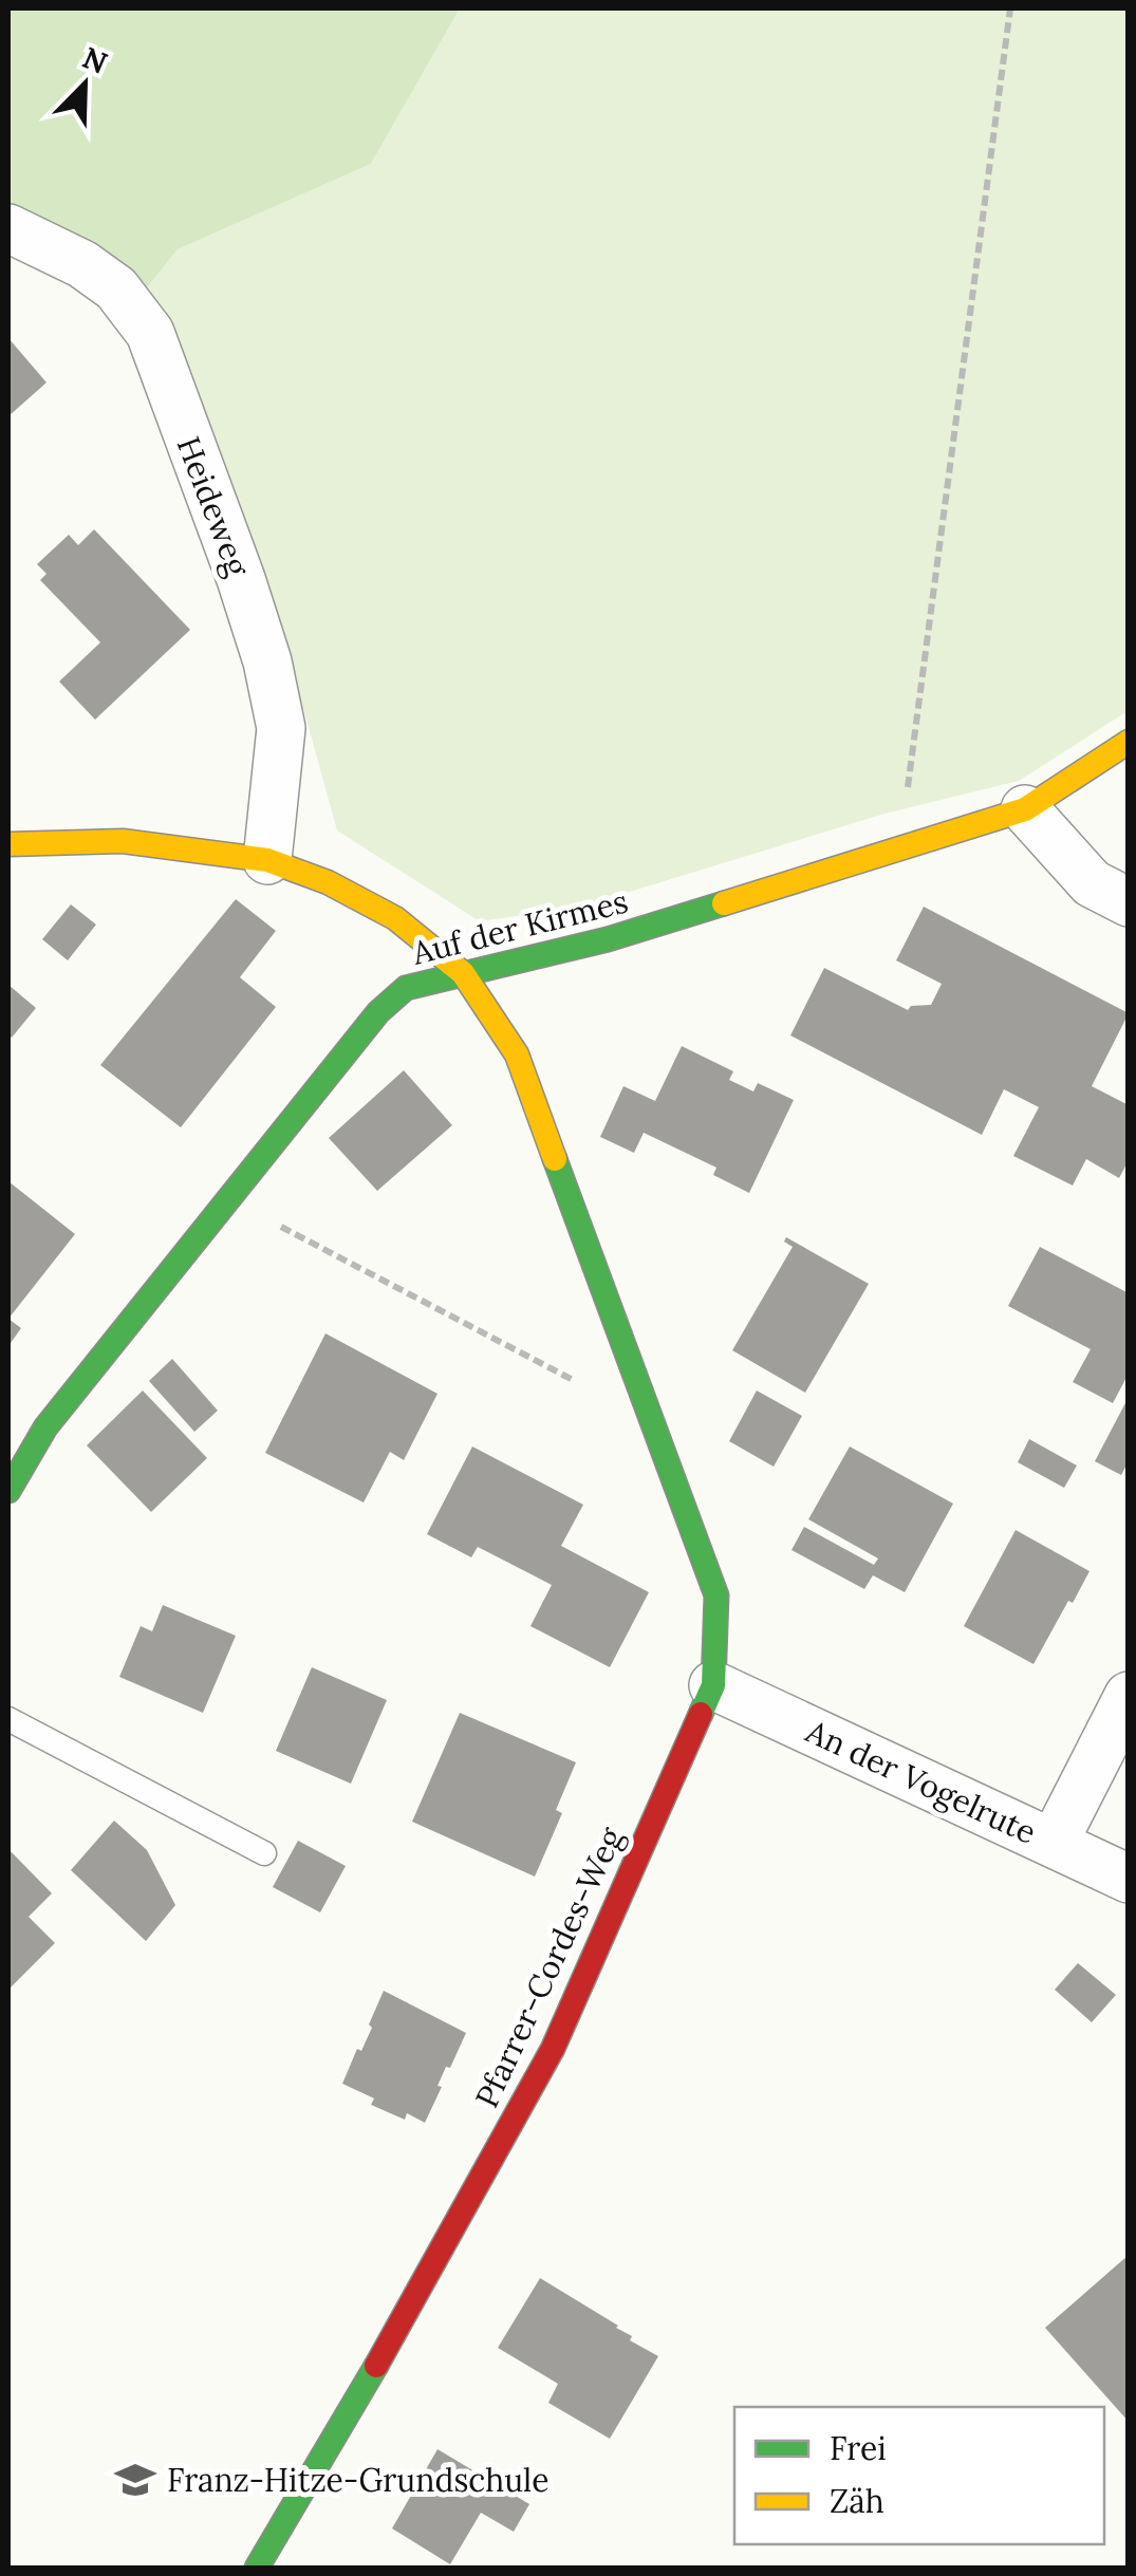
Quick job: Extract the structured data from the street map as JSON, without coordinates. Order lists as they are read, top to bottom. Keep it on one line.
{"streets":{"street":["Heideweg","Auf der Kirmes","An der Vogelrute","Pfarrer-Cordes-Weg"]},"crossings":[["Heideweg","Pfarrer-Cordes-Weg"],["Auf der Kirmes","Pfarrer-Cordes-Weg"],["An der Vogelrute","Pfarrer-Cordes-Weg"]],"places":{"school or university":["Franz-Hitze-Grundschule"]},"legend":["Frei","Zäh"],"north":"top right"}
